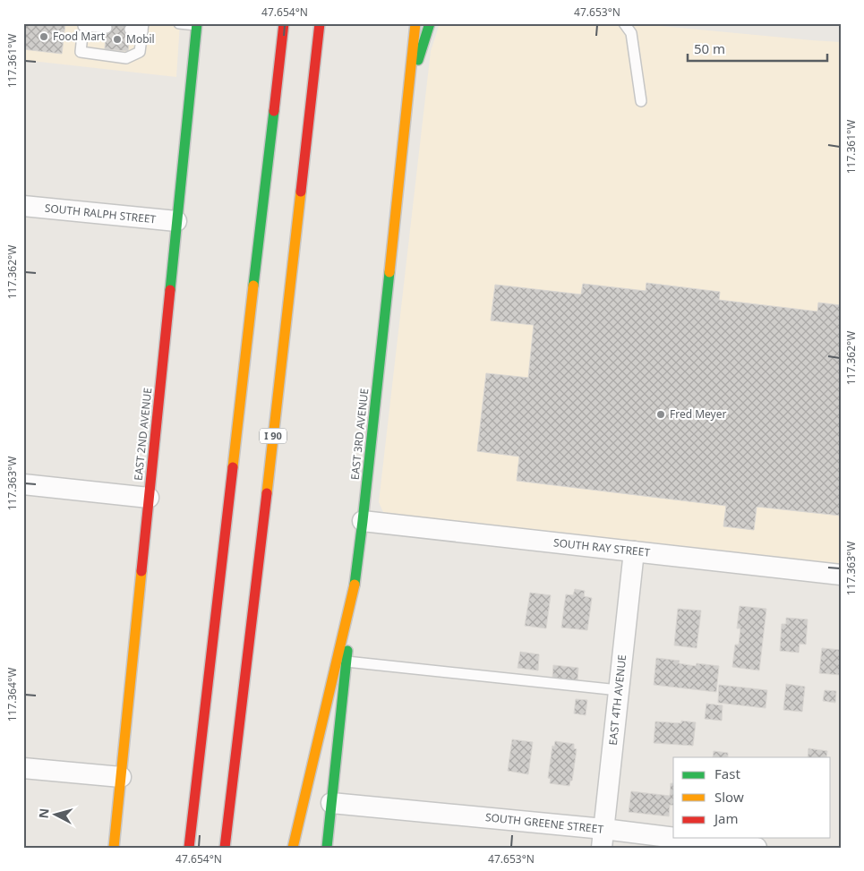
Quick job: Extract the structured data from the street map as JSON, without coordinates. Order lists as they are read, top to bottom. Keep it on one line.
{"streets":{"main road":["EAST 2ND AVENUE","EAST 3RD AVENUE","I 90"],"street":["SOUTH RALPH STREET","SOUTH RAY STREET","EAST 4TH AVENUE","SOUTH GREENE STREET"]},"crossings":[["SOUTH RALPH STREET","EAST 2ND AVENUE"],["EAST 3RD AVENUE","SOUTH RAY STREET"],["EAST 3RD AVENUE","SOUTH GREENE STREET"],["SOUTH RAY STREET","EAST 4TH AVENUE"],["EAST 4TH AVENUE","SOUTH GREENE STREET"]],"places":["Food Mart","Mobil","Fred Meyer"],"legend":["Fast","Slow","Jam"],"scale_bar":"50 m","north":"left","coordinates":["47.654°N","47.653°N","117.361°W","117.362°W","117.363°W","117.364°W"]}
